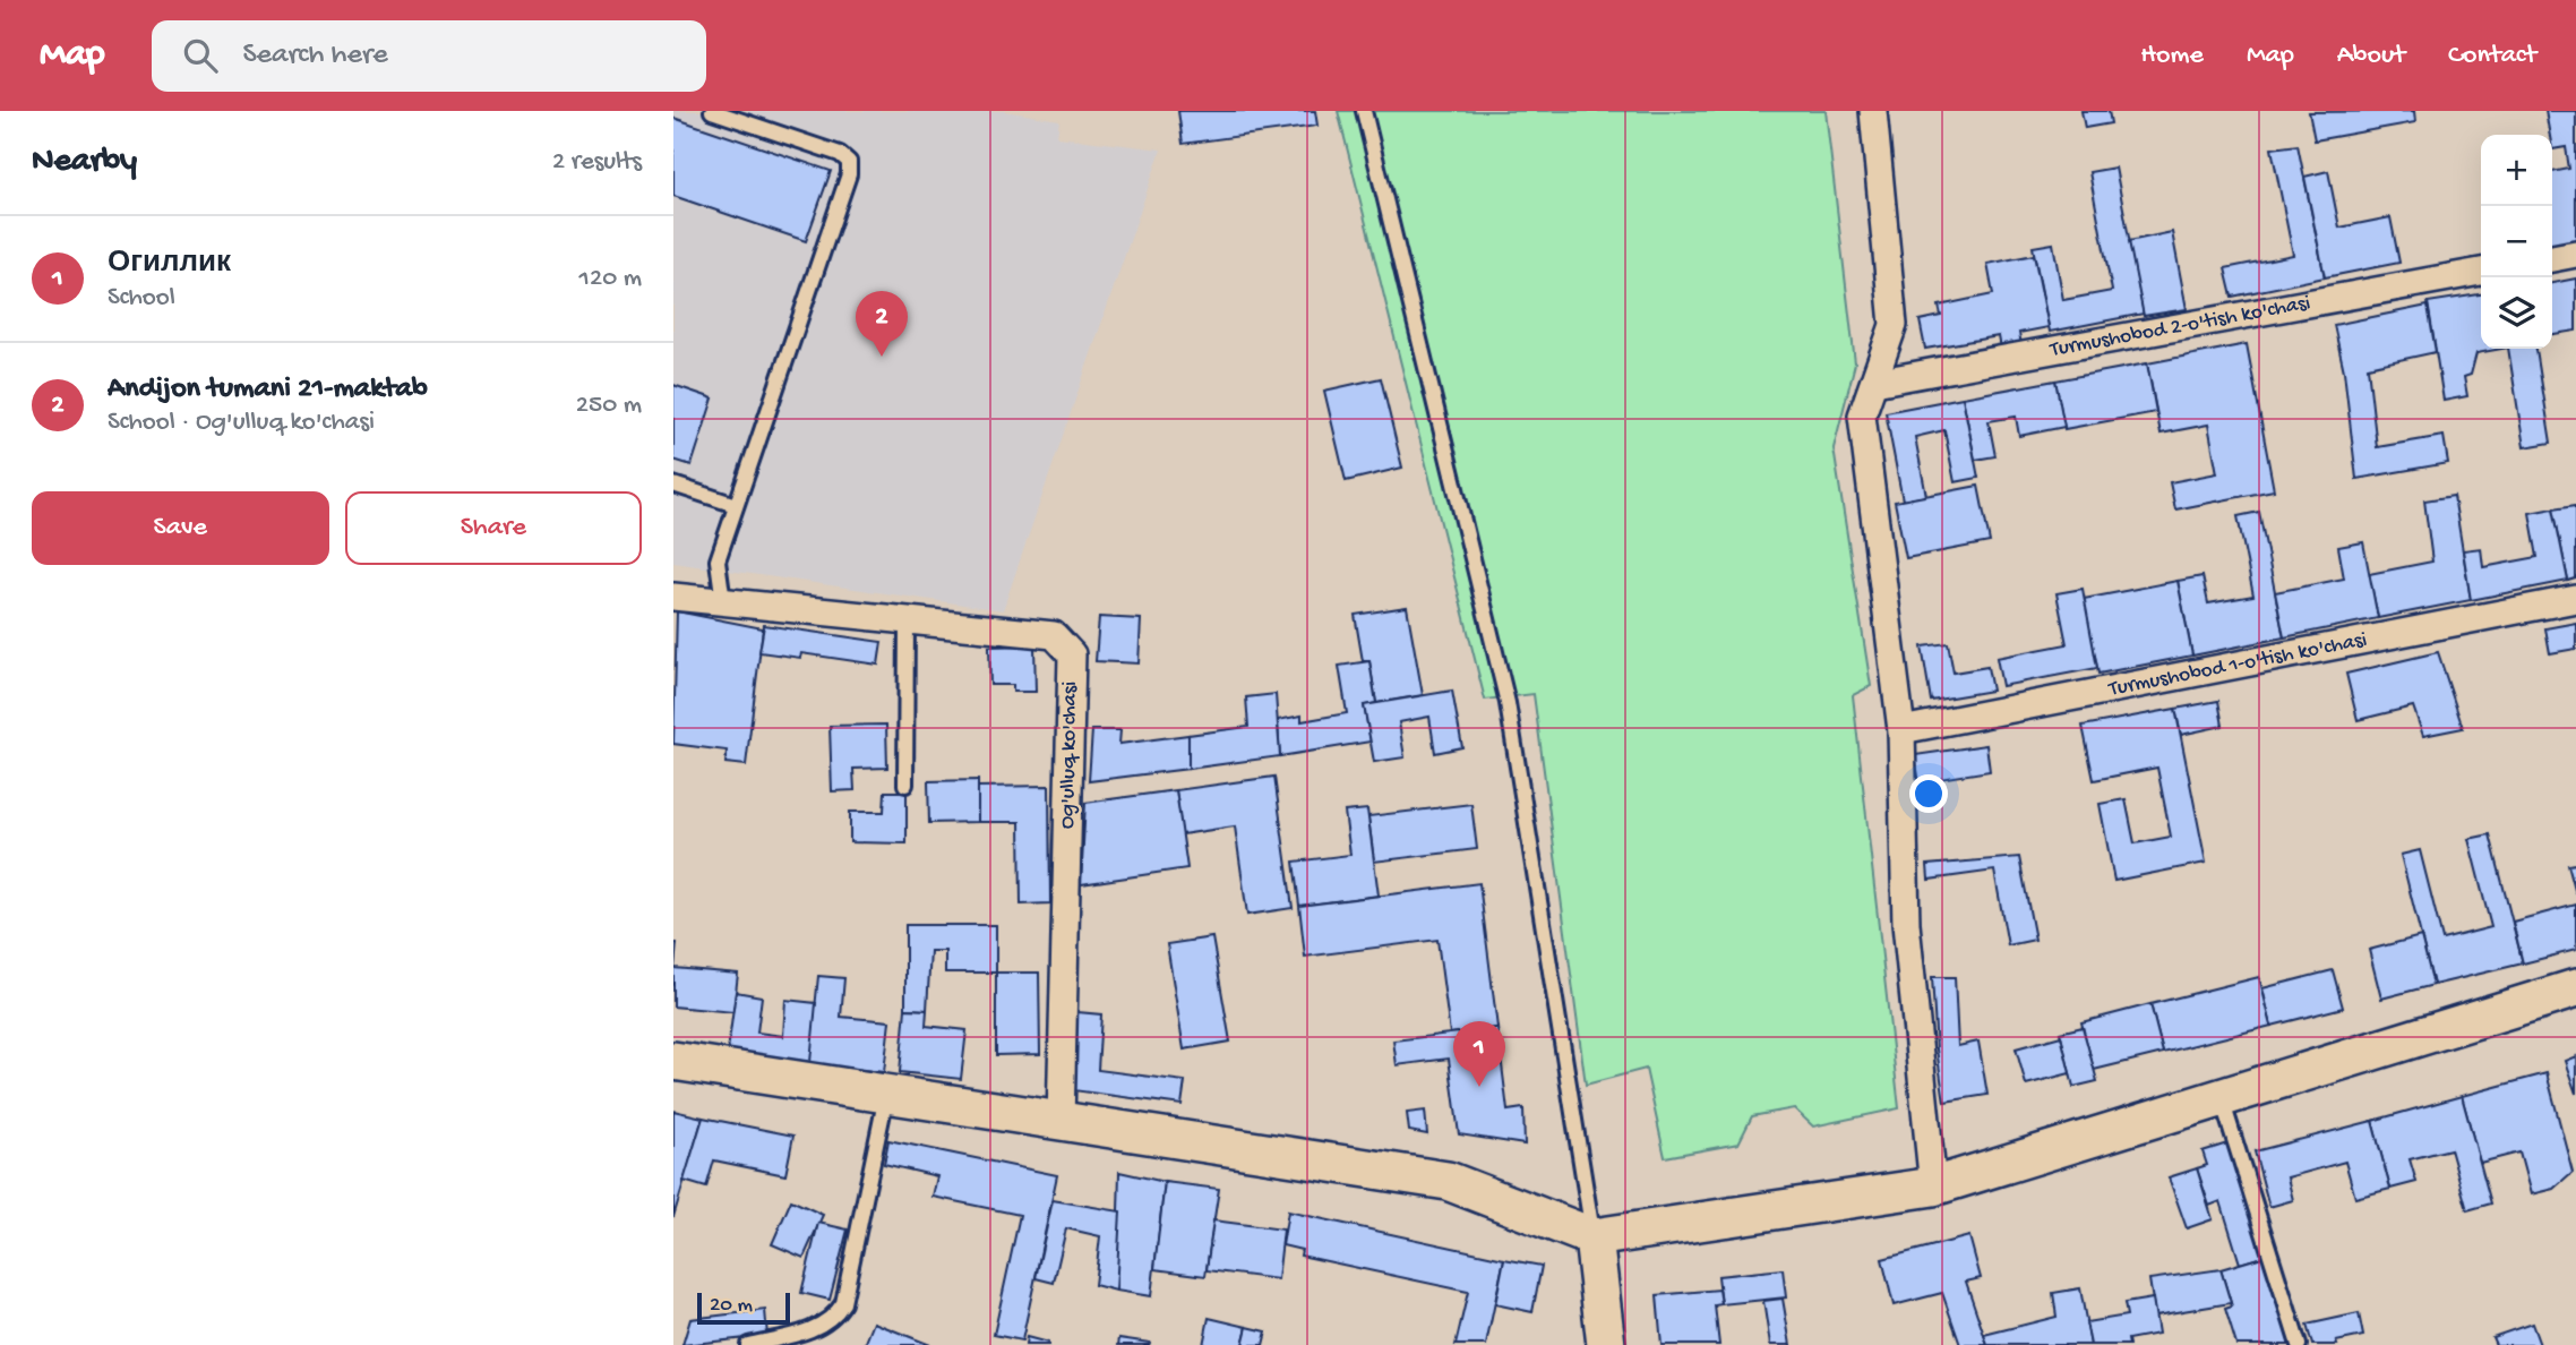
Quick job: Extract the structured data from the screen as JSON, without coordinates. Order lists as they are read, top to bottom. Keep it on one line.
{"streets":{"street":["Turmushobod 2-o'tish ko'chasi","Turmushobod 1-o'tish ko'chasi","Og'ulluq ko'chasi"]},"scale_bar":"20 m","page":{"header":"Map","search":"Search here","nav":["Home","Map","About","Contact"],"heading":["Nearby","2 results"],"map_buttons":["+","−"],"list":[{"mark":"1","name":"Огиллик","note":"School","value":"120 m"},{"mark":"2","name":"Andijon tumani 21-maktab","note":"School · Og'ulluq ko'chasi","value":"250 m"}],"pins":["2","1"],"buttons":["Save","Share"],"scale":"20 m"}}
